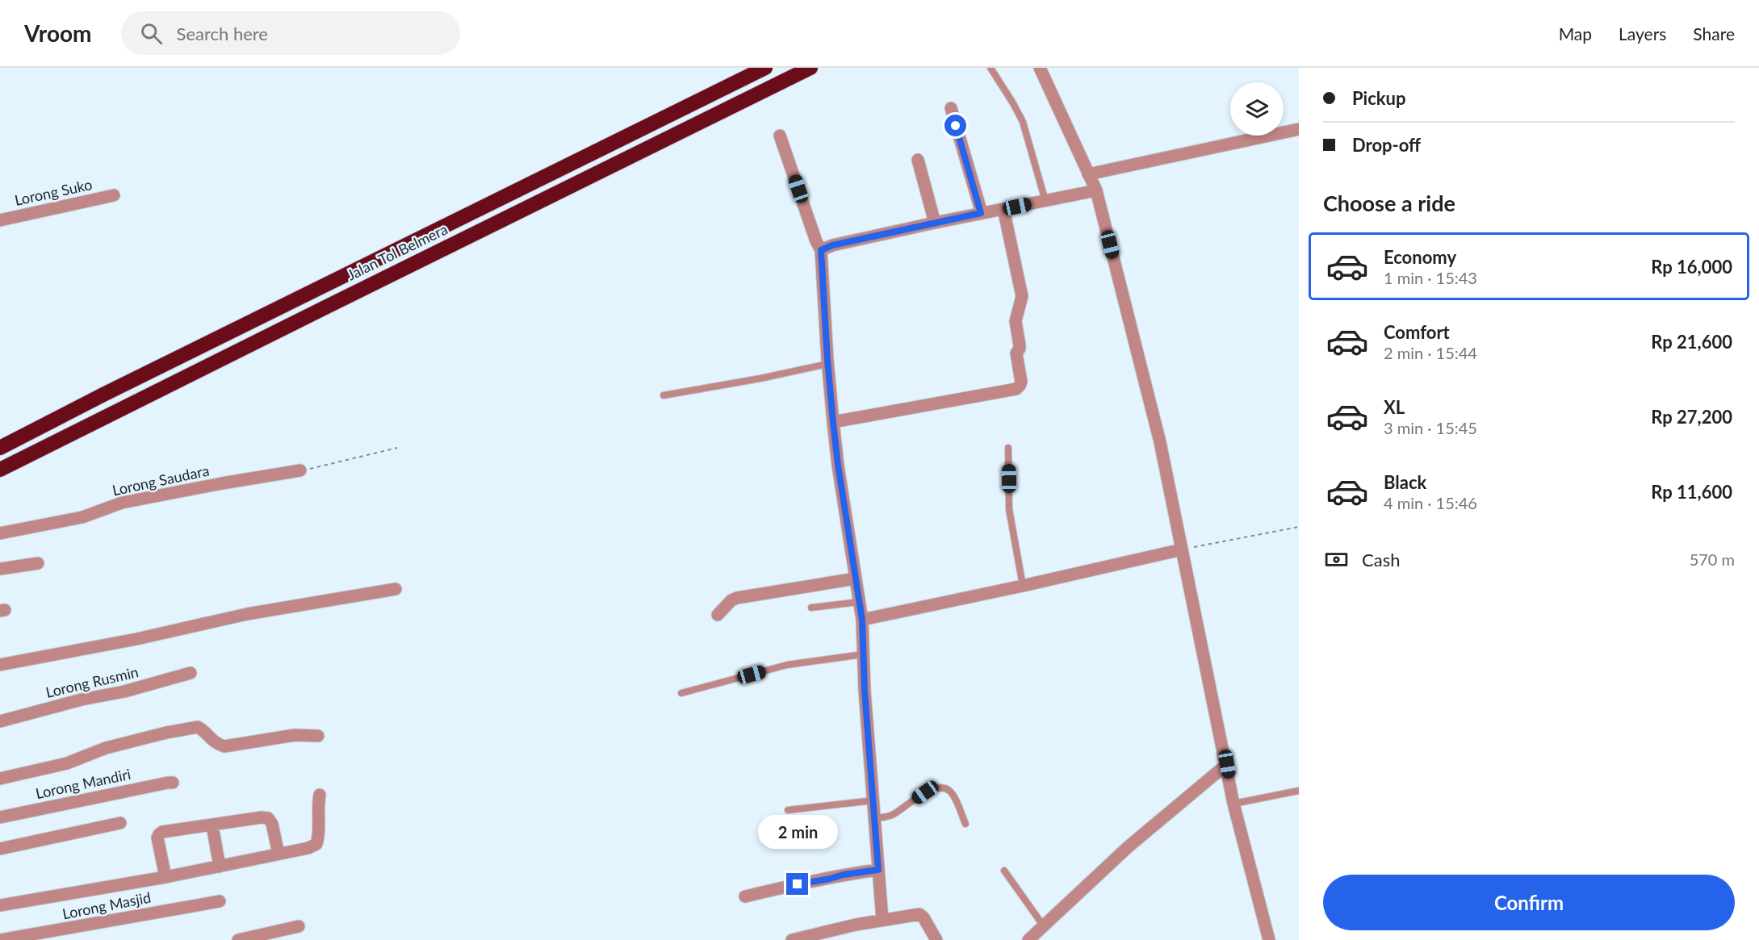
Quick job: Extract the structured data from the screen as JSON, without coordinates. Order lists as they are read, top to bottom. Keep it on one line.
{"streets":{"highway":["Jalan Tol Belmera"],"street":["Lorong Suko","Lorong Saudara","Lorong Rusmin","Lorong Mandiri","Lorong Masjid"]},"page":{"header":"Vroom","search":"Search here","nav":["Map","Layers","Share"],"banner":["Pickup","Drop-off"],"heading":"Choose a ride","list":[{"name":"Economy","note":"1 min · 15:43","value":"Rp 16,000"},{"name":"Comfort","note":"2 min · 15:44","value":"Rp 21,600"},{"name":"XL","note":"3 min · 15:45","value":"Rp 27,200"},{"name":"Black","note":"4 min · 15:46","value":"Rp 11,600"}],"pay":["Cash","570 m"],"bubble":"2 min","buttons":"Confirm"}}
